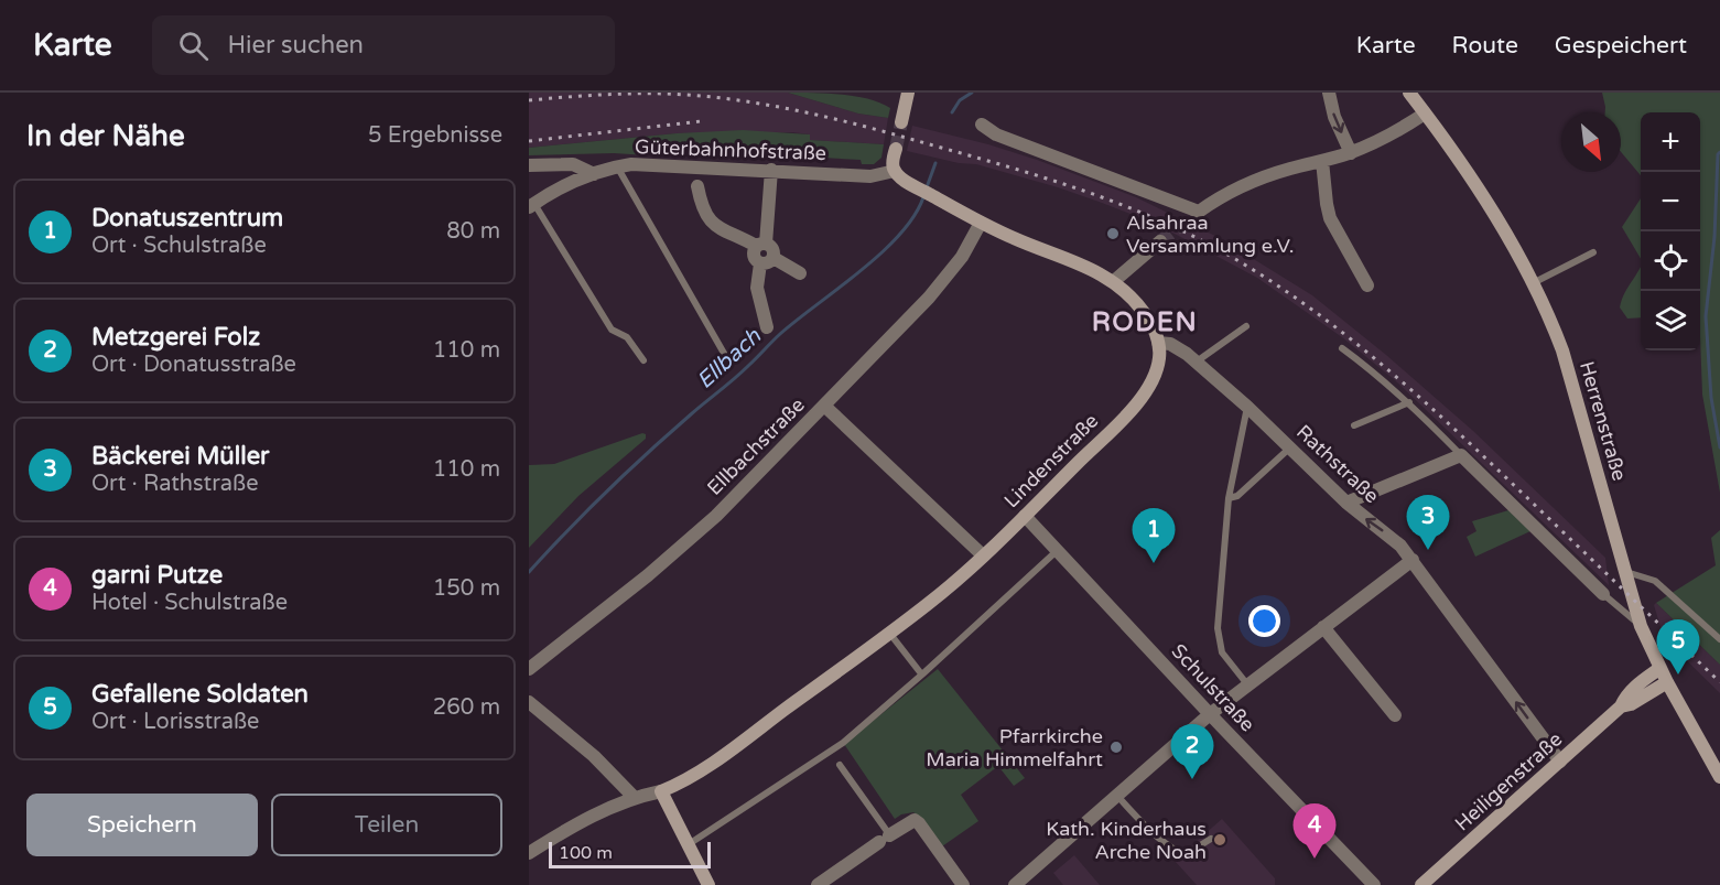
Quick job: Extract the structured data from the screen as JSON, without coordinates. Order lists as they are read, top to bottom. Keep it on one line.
{"streets":{"street":["Güterbahnhofstraße","Herrenstraße","Ellbachstraße","Lindenstraße","Rathstraße","Schulstraße","Heiligenstraße"]},"crossings":[["Herrenstraße","Heiligenstraße"],["Lindenstraße","Rathstraße"],["Lindenstraße","Schulstraße"],["Rathstraße","Heiligenstraße"]],"districts":["RODEN"],"water":["Ellbach"],"places":["Alsahraa Versammlung e.V.","Pfarrkirche Maria Himmelfahrt","Kath. Kinderhaus Arche Noah"],"scale_bar":"100 m","north":"bottom right","page":{"header":"Karte","search":"Hier suchen","nav":["Karte","Route","Gespeichert"],"heading":["In der Nähe","5 Ergebnisse"],"map_buttons":["+","−"],"list":[{"mark":"1","name":"Donatuszentrum","note":"Ort · Schulstraße","value":"80 m"},{"mark":"2","name":"Metzgerei Folz","note":"Ort · Donatusstraße","value":"110 m"},{"mark":"3","name":"Bäckerei Müller","note":"Ort · Rathstraße","value":"110 m"},{"mark":"4","name":"garni Putze","note":"Hotel · Schulstraße","value":"150 m"},{"mark":"5","name":"Gefallene Soldaten","note":"Ort · Lorisstraße","value":"260 m"}],"pins":["3","1","5","2","4"],"buttons":["Speichern","Teilen"],"scale":"100 m"}}
